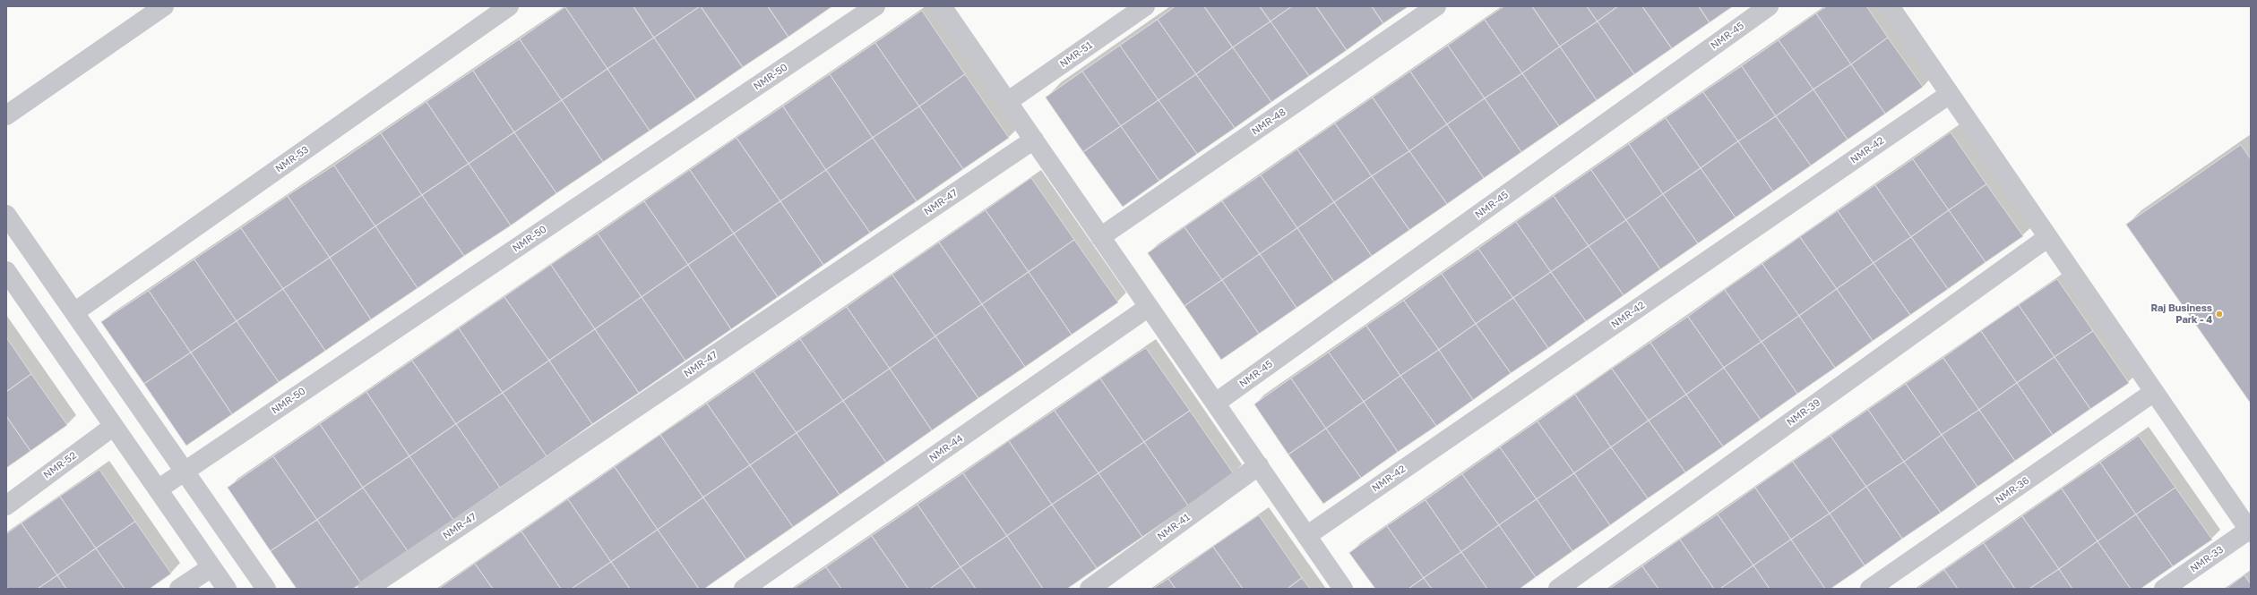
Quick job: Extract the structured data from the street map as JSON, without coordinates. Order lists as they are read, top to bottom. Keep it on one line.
{"streets":{"street":["NMR-45","NMR-51","NMR-50","NMR-48","NMR-42","NMR-53","NMR-47","NMR-39","NMR-44","NMR-52","NMR-36","NMR-41","NMR-33"]},"places":["Raj Business Park - 4"]}
